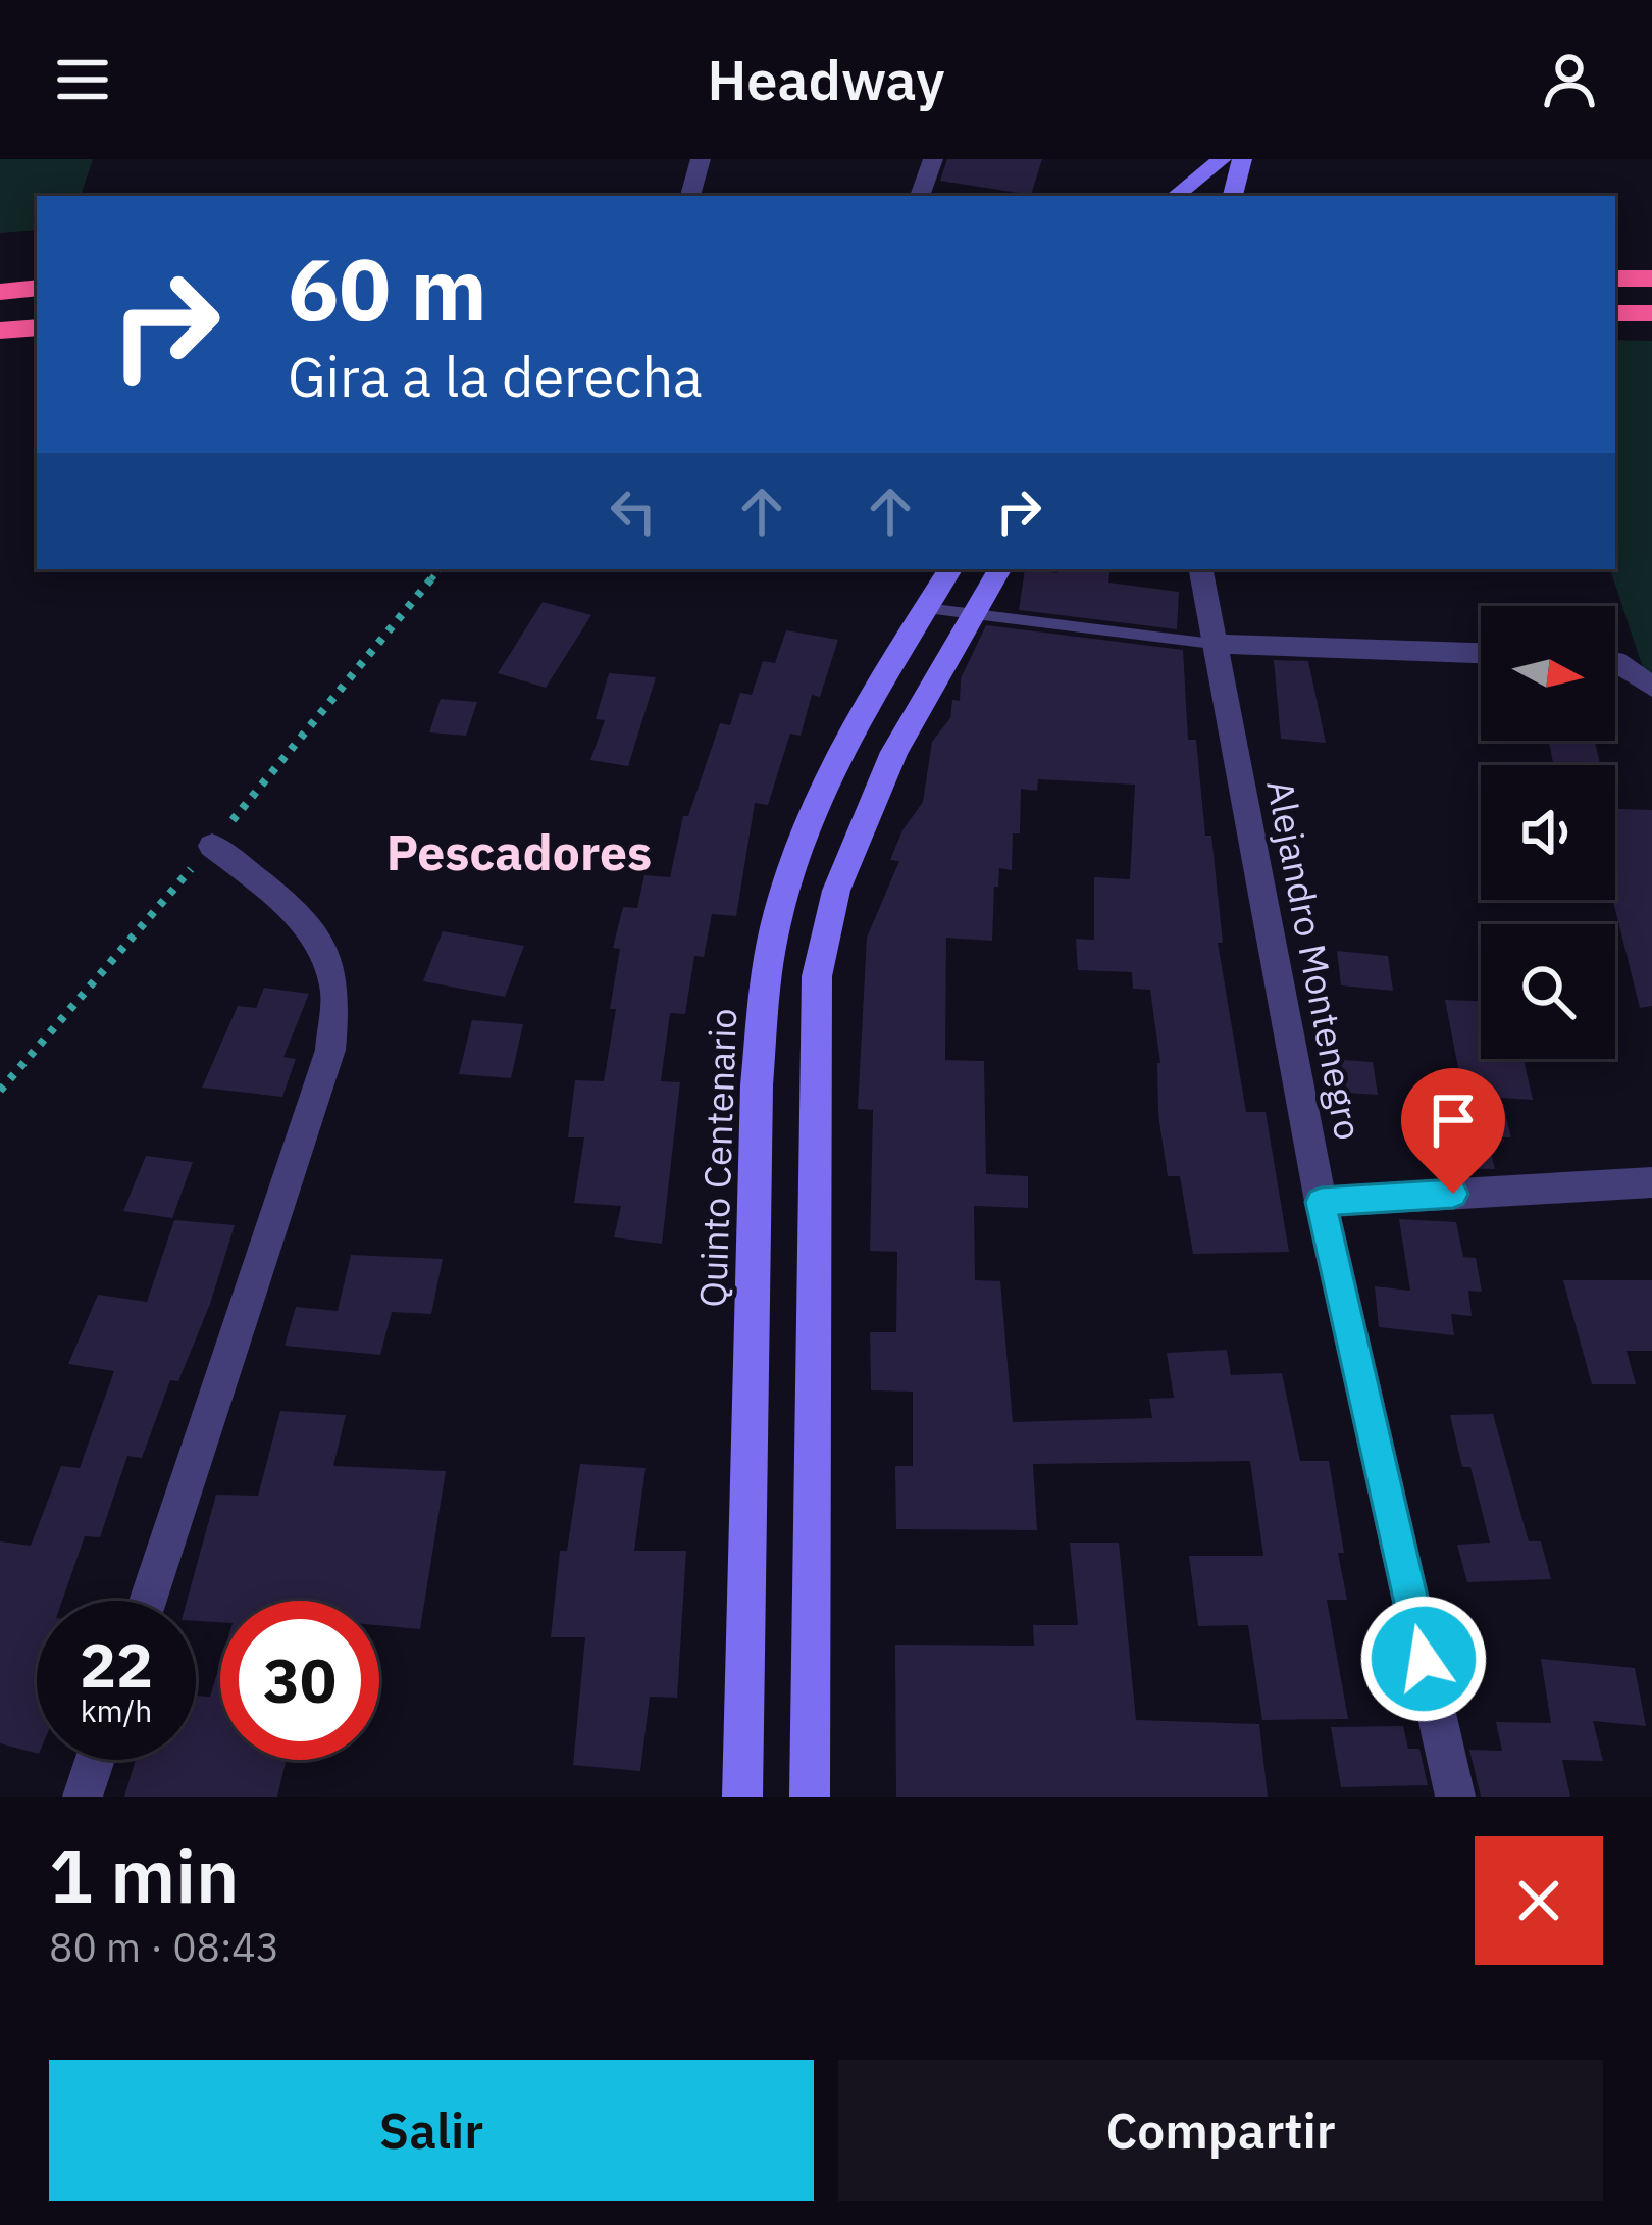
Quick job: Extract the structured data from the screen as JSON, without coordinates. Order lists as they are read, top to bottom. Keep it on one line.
{"streets":{"main road":["Quinto Centenario"],"street":["Alejandro Montenegro"]},"districts":["Pescadores"],"north":"right","page":{"header":"Headway","turn":["60 m","Gira a la derecha"],"speed":"22 km/h","limit":"30","heading":["1 min","80 m · 08:43"],"buttons":["Salir","Compartir"]}}
